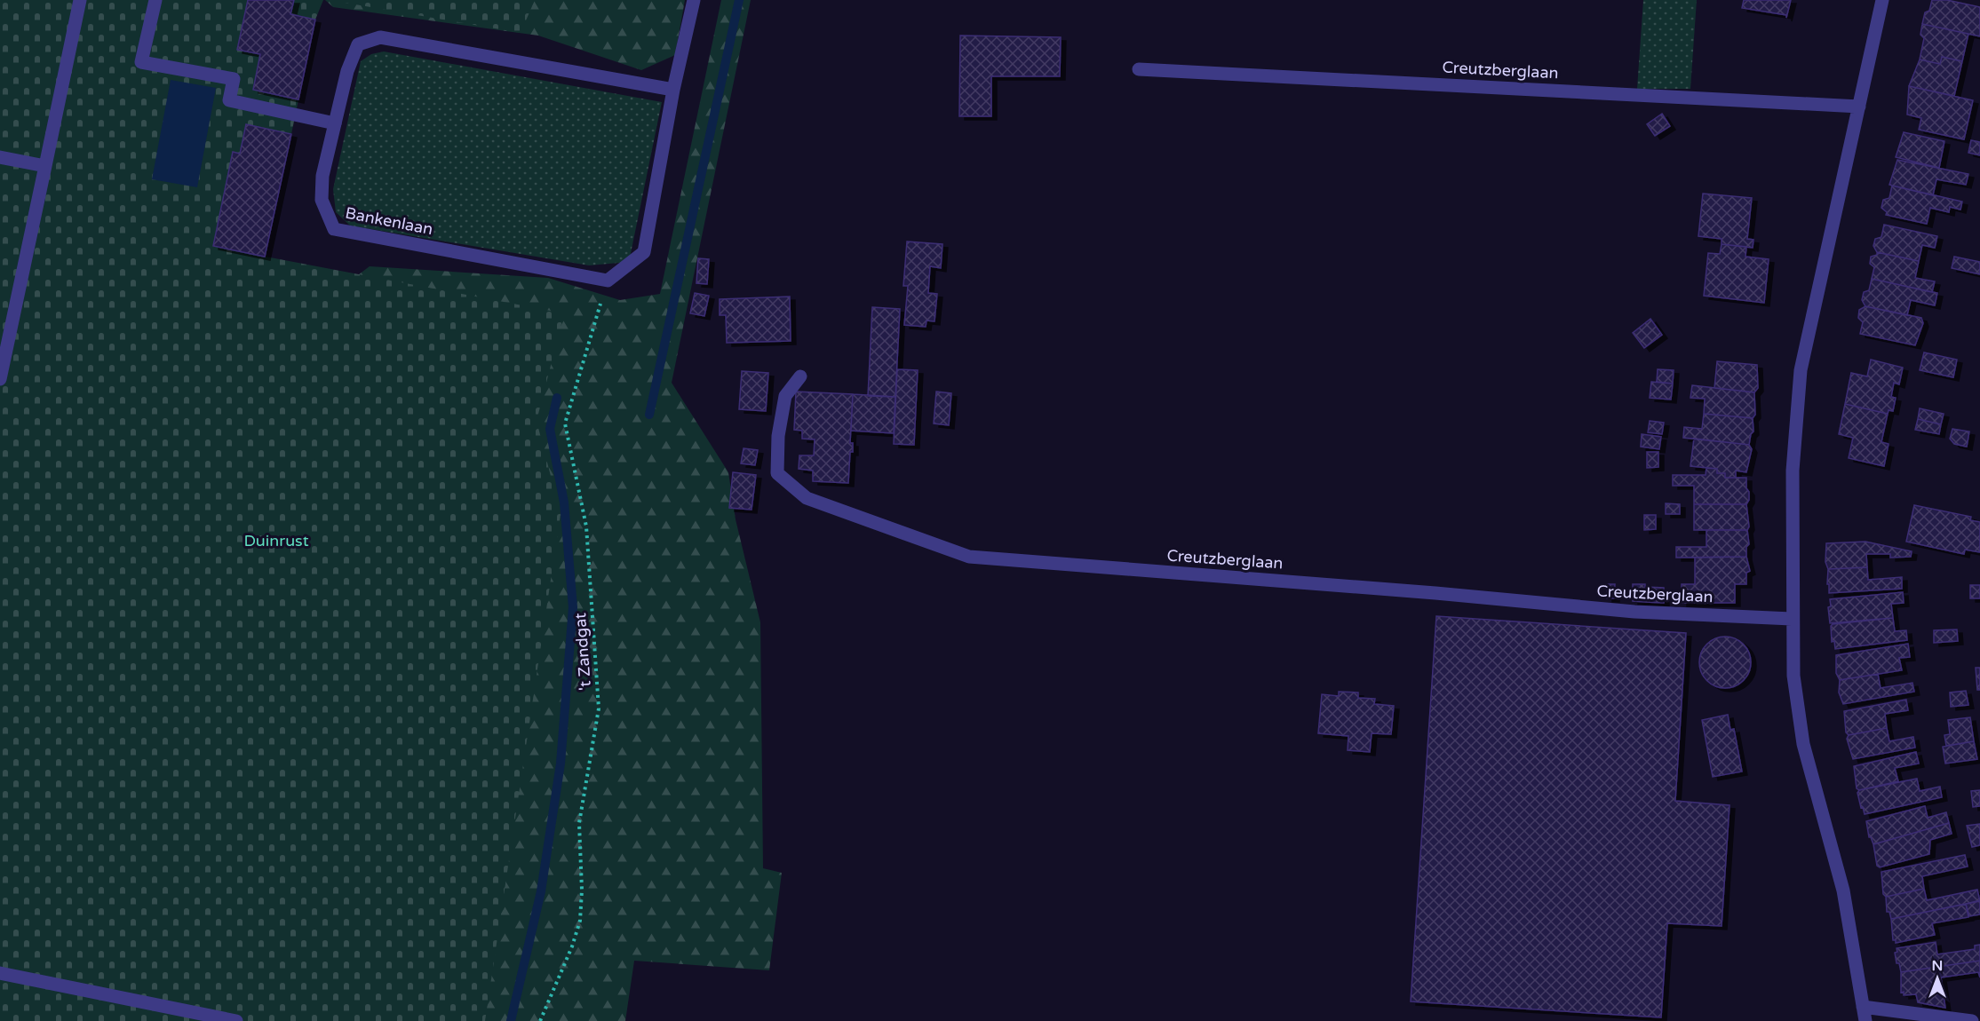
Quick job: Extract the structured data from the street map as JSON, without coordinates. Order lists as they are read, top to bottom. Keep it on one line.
{"streets":{"street":["Creutzberglaan","Bankenlaan"],"path":["'t Zandgat"]},"crossings":[["Bankenlaan","'t Zandgat"]],"parks":["Duinrust"],"north":"top"}
